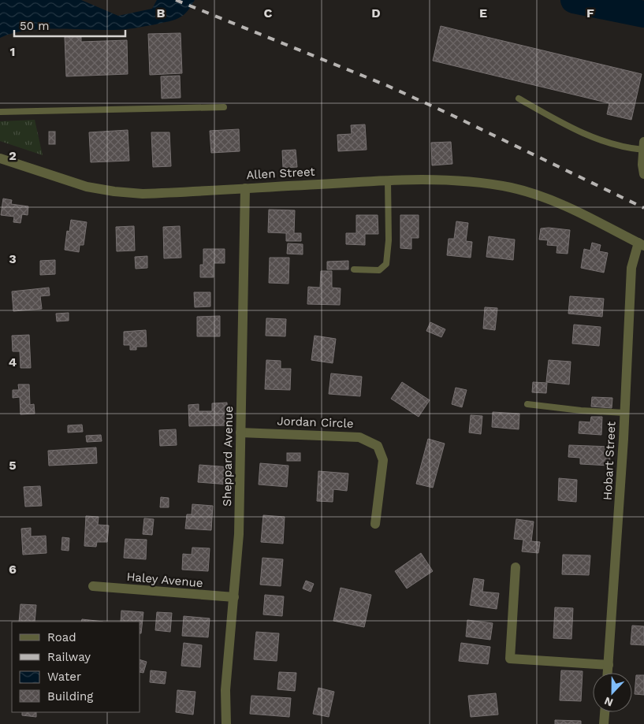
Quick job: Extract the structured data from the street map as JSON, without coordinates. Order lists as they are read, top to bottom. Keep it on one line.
{"streets":{"street":["Allen Street","Jordan Circle","Sheppard Avenue","Hobart Street","Haley Avenue"]},"crossings":[["Allen Street","Sheppard Avenue"],["Allen Street","Hobart Street"],["Jordan Circle","Sheppard Avenue"],["Sheppard Avenue","Haley Avenue"]],"legend":["Road","Railway","Water","Building"],"scale_bar":"50 m","north":"bottom","grid":{"columns":["B","C","D","E","F"],"rows":["1","2","3","4","5","6"]}}
